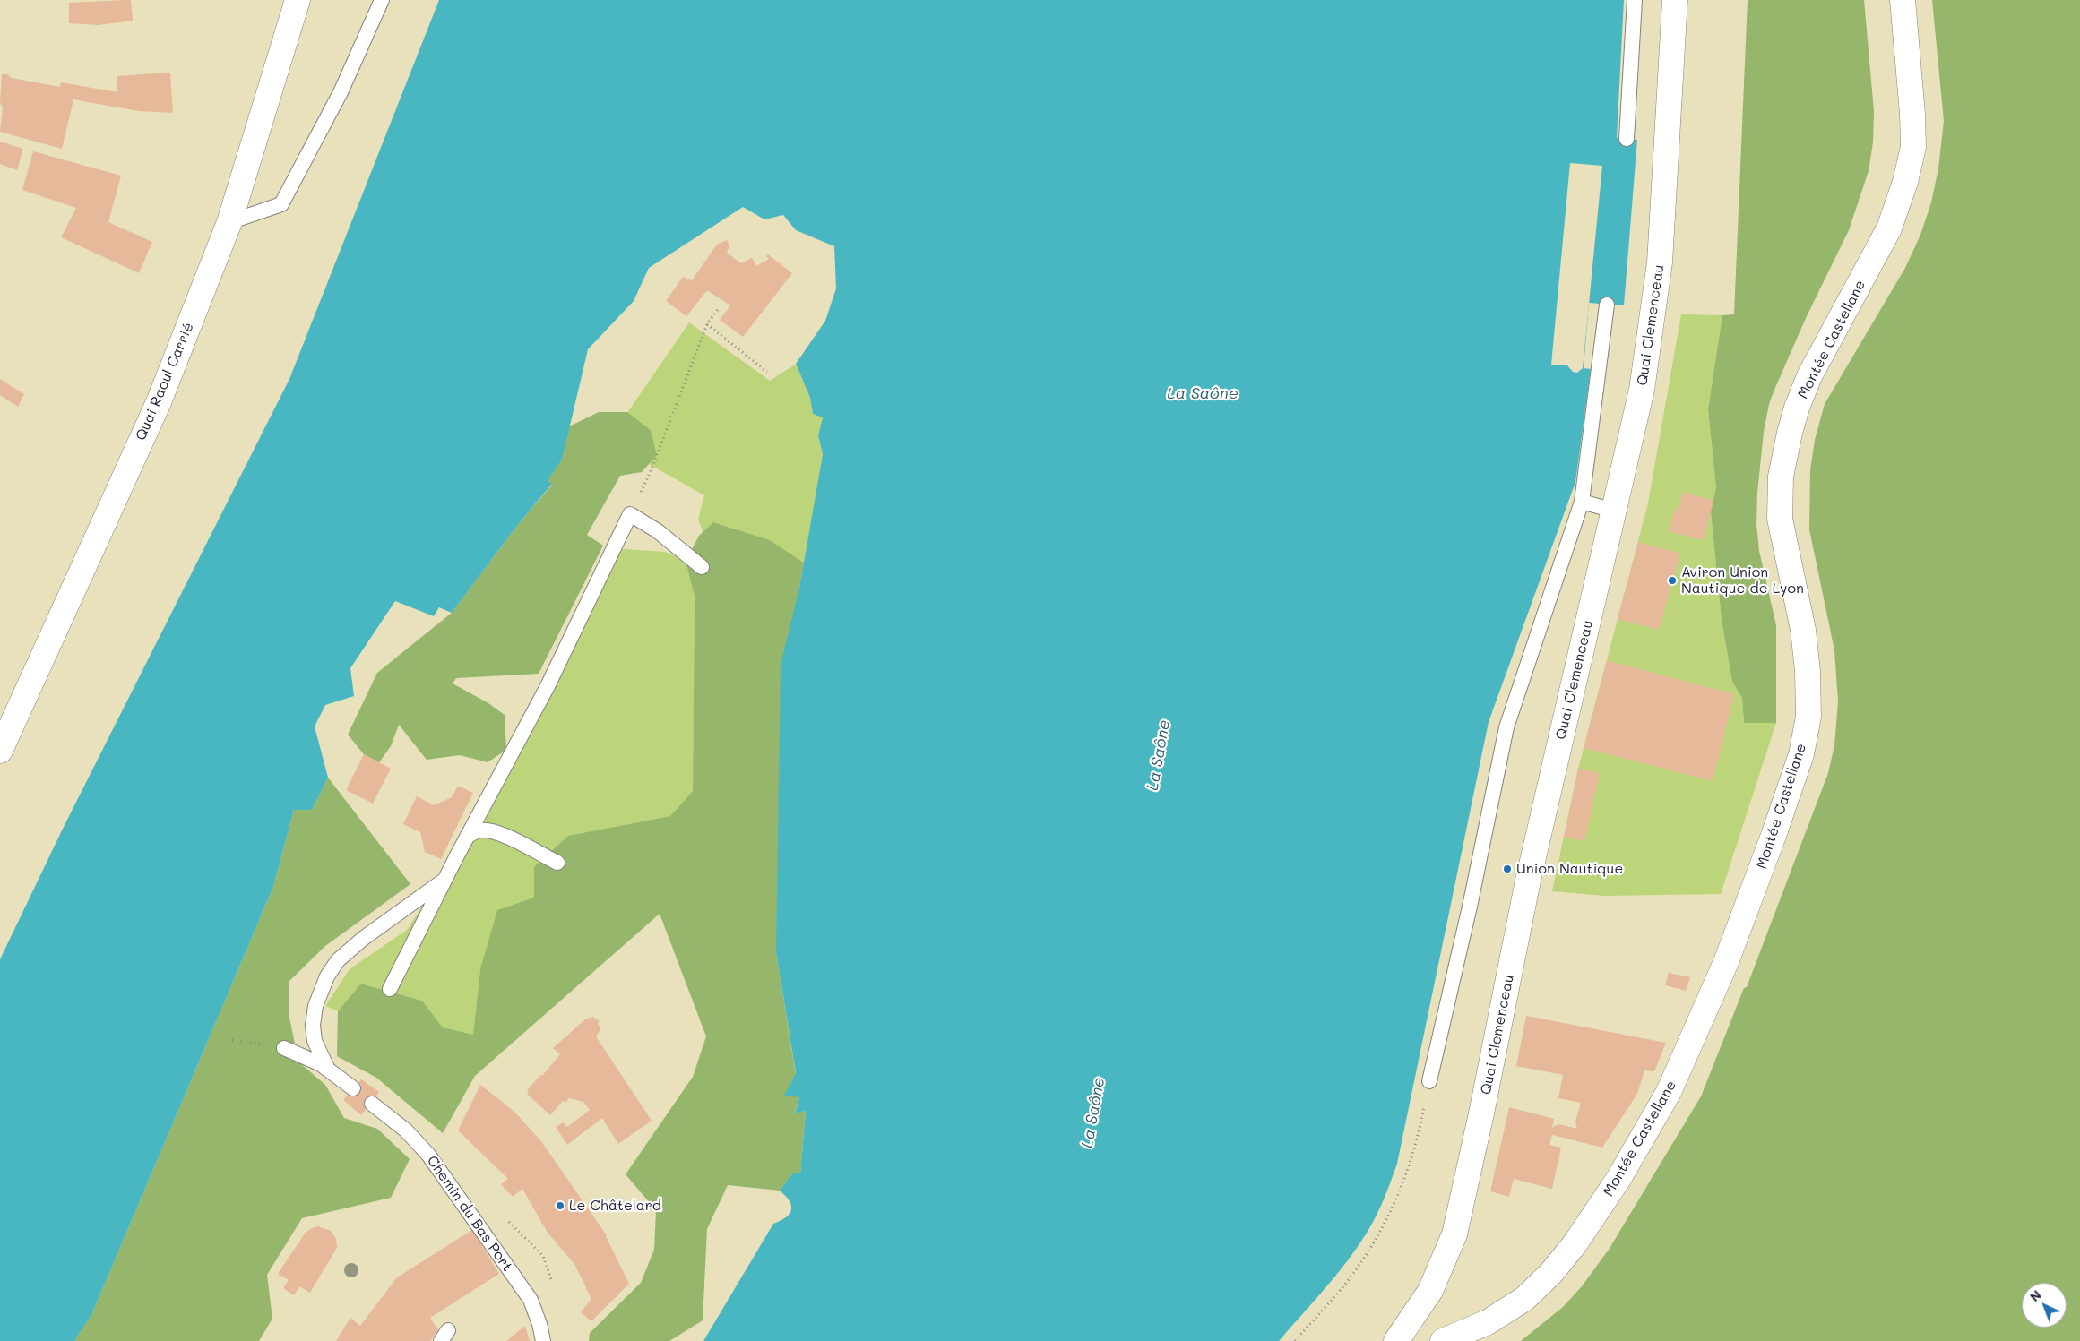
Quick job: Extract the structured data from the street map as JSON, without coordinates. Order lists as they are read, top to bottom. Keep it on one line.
{"streets":{"main road":["Quai Clemenceau","Montée Castellane","Quai Raoul Carrié"],"lane":["Chemin du Bas Port"]},"water":["La Saône"],"places":["Aviron Union Nautique de Lyon","Union Nautique","Le Châtelard"],"north":"top left"}
